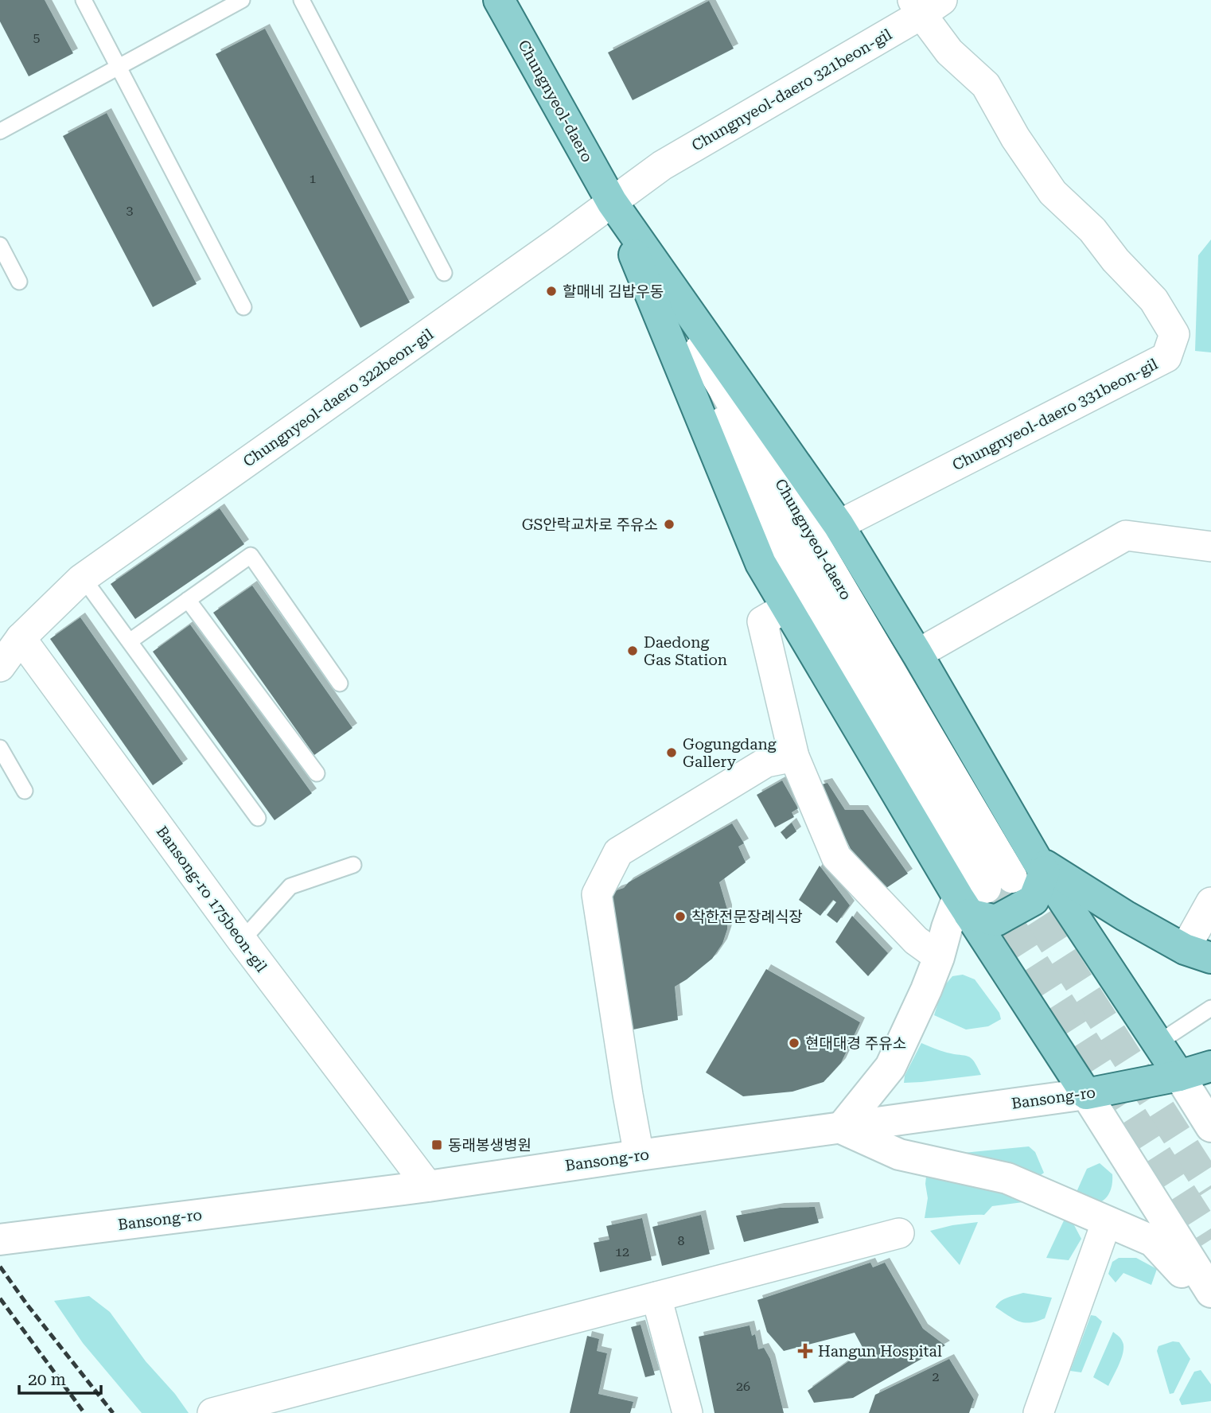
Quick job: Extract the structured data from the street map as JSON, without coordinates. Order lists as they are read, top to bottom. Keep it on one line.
{"streets":{"main road":["Chungnyeol-daero","Bansong-ro"],"street":["Chungnyeol-daero 321beon-gil","Chungnyeol-daero 322beon-gil","Chungnyeol-daero 331beon-gil","Bansong-ro 175beon-gil"]},"crossings":[["Chungnyeol-daero 321beon-gil","Chungnyeol-daero 322beon-gil"],["Chungnyeol-daero 321beon-gil","Chungnyeol-daero 331beon-gil"],["Chungnyeol-daero","Chungnyeol-daero 322beon-gil"],["Chungnyeol-daero 322beon-gil","Bansong-ro 175beon-gil"],["Bansong-ro 175beon-gil","Bansong-ro"]],"places":{"other":["할매네 김밥우동","GS안락교차로 주유소","Daedong Gas Station","Gogungdang Gallery","착한전문장례식장","현대대경 주유소"],"transit":["동래봉생병원"],"health":["Hangun Hospital"]},"house_numbers":["5","1","3","8","12","2","26"],"scale_bar":"20 m"}
